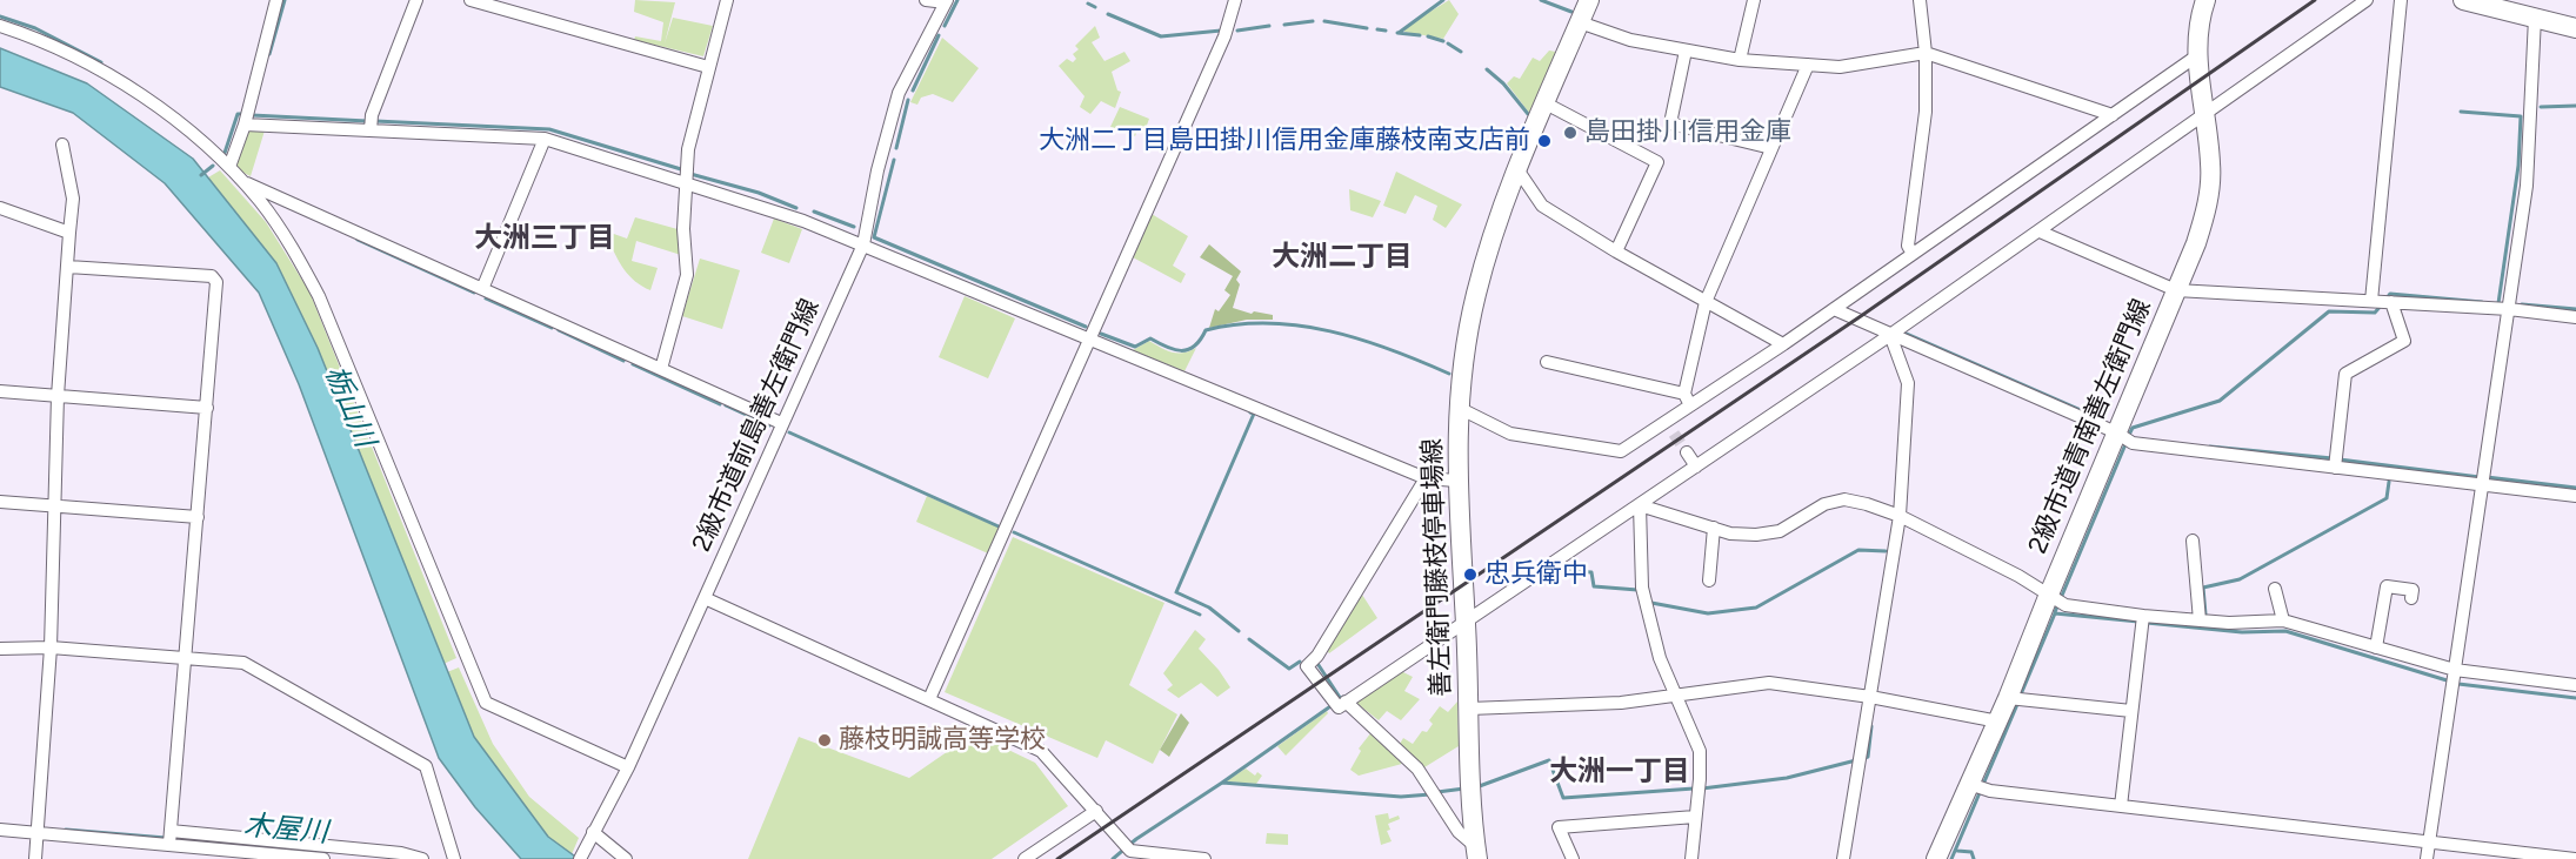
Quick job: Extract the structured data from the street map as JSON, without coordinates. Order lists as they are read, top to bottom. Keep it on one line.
{"streets":{"main road":["2級市道青南善左衛門線","善左衛門藤枝停車場線"],"street":["2級市道前島善左衛門線"]},"districts":["大洲三丁目","大洲二丁目","大洲一丁目"],"water":["栃山川","木屋川"],"places":["島田掛川信用金庫","大洲二丁目島田掛川信用金庫藤枝南支店前","忠兵衛中","藤枝明誠高等学校"]}
